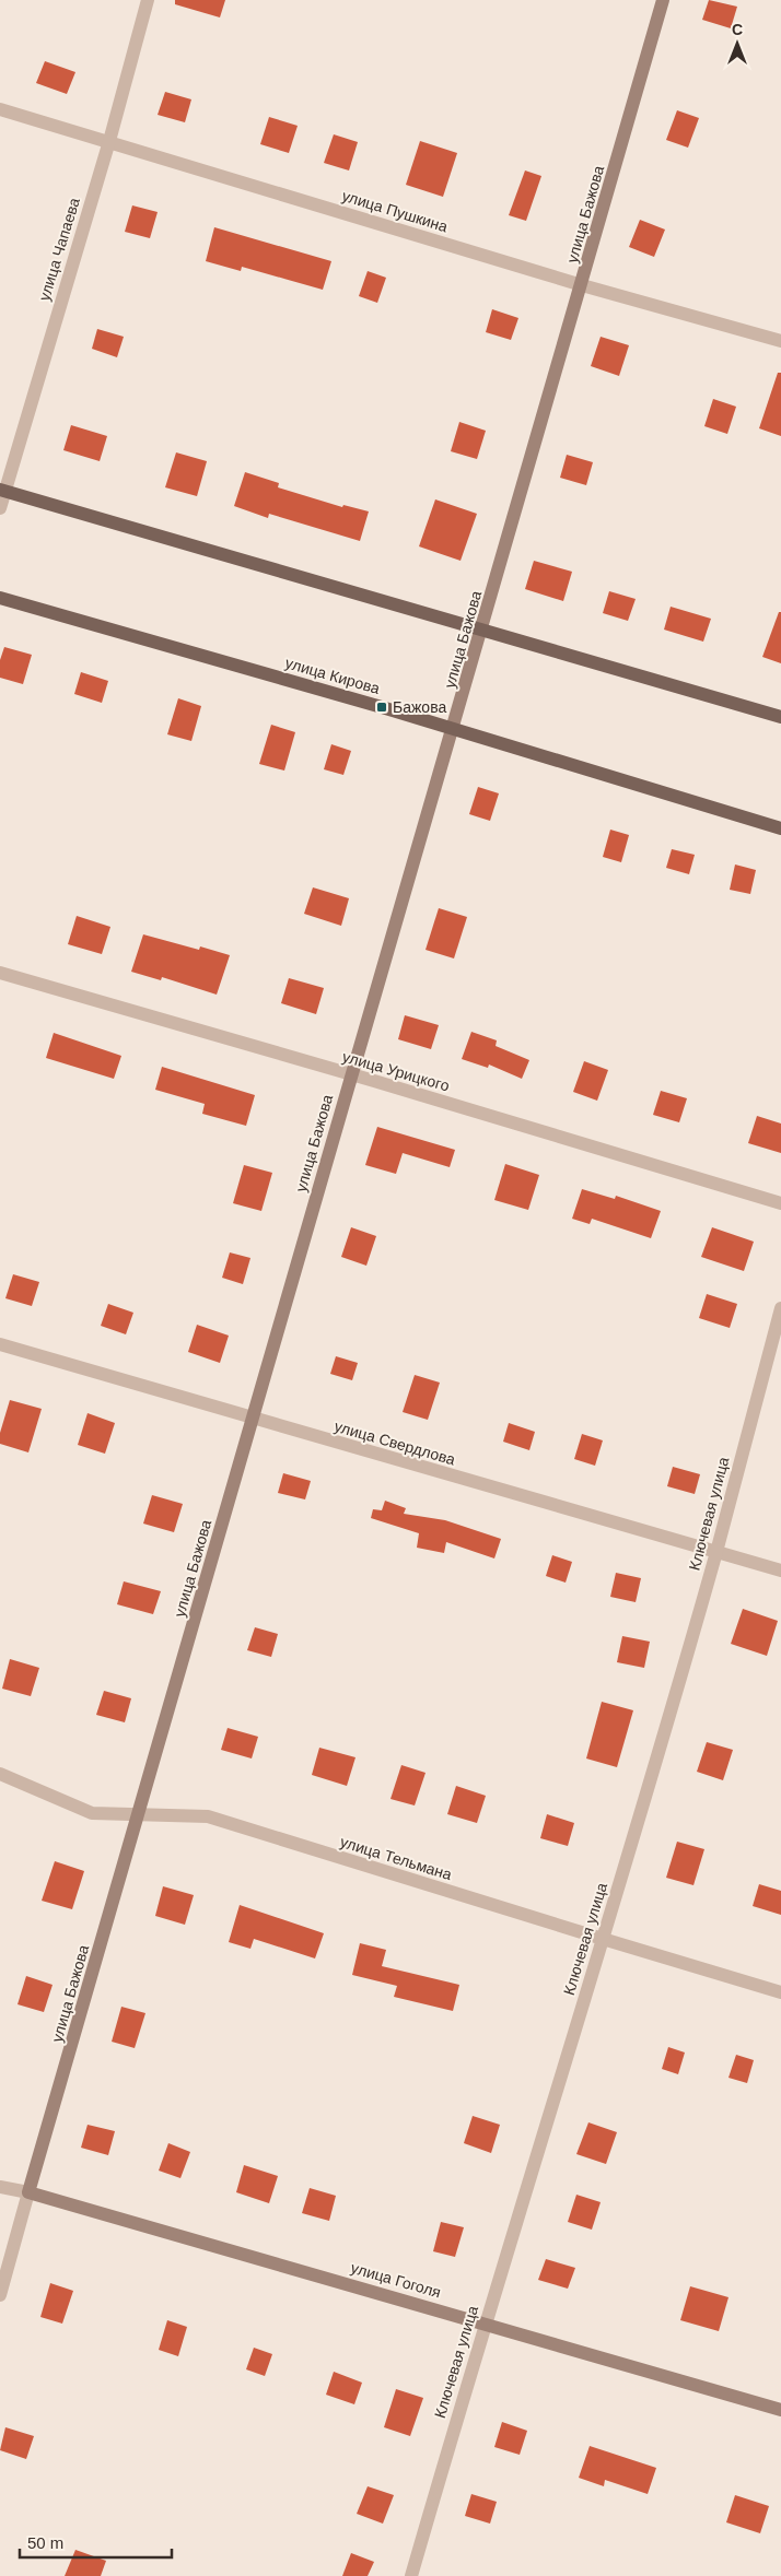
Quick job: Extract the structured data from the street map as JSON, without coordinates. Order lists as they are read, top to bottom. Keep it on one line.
{"streets":{"main road":["улица Кирова"],"street":["улица Пушкина","улица Бажова","улица Чапаева","улица Урицкого","улица Свердлова","Ключевая улица","улица Тельмана","улица Гоголя"]},"crossings":[["улица Пушкина","улица Бажова"],["улица Пушкина","улица Чапаева"],["улица Бажова","улица Кирова"],["улица Бажова","улица Урицкого"],["улица Бажова","улица Свердлова"],["улица Бажова","улица Тельмана"],["улица Бажова","улица Гоголя"],["улица Свердлова","Ключевая улица"],["Ключевая улица","улица Тельмана"],["Ключевая улица","улица Гоголя"]],"places":{"transit":["Бажова"]},"scale_bar":"50 m","north":"top"}
